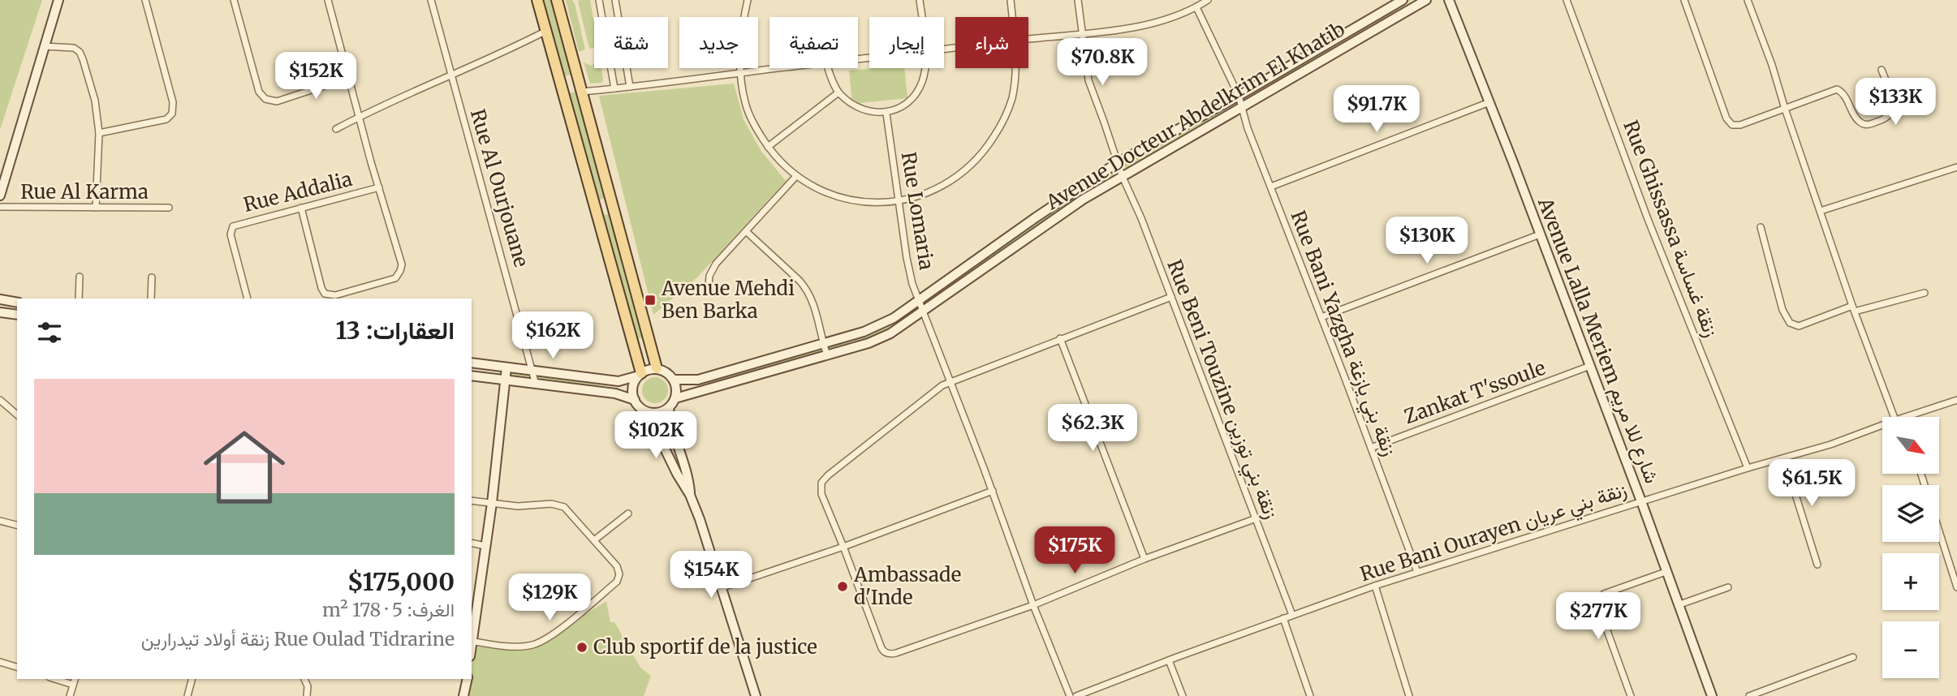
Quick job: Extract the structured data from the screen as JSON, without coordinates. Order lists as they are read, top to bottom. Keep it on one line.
{"streets":{"main road":["Avenue Docteur Abdelkrim El Khatib","Avenue Lalla Meriem شارع للا مريم"],"street":["Rue Al Ourjouane","Rue Al Karma","Rue Addalia","Rue Lomaria","Rue Ghissassa زنقة غساسة","Rue Bani Yazgha زنقة بني يازغة","Rue Beni Touzine زنقة بني توزين","Zankat T'ssoule","Rue Bani Ourayen زنقة بني عريان"]},"crossings":[["Avenue Docteur Abdelkrim El Khatib","Rue Lomaria"],["Avenue Docteur Abdelkrim El Khatib","Rue Bani Yazgha زنقة بني يازغة"],["Avenue Docteur Abdelkrim El Khatib","Rue Beni Touzine زنقة بني توزين"],["Rue Ghissassa زنقة غساسة","Rue Bani Ourayen زنقة بني عريان"],["Rue Bani Yazgha زنقة بني يازغة","Zankat T'ssoule"],["Rue Bani Yazgha زنقة بني يازغة","Rue Bani Ourayen زنقة بني عريان"],["Avenue Lalla Meriem شارع للا مريم","Zankat T'ssoule"],["Avenue Lalla Meriem شارع للا مريم","Rue Bani Ourayen زنقة بني عريان"],["Rue Beni Touzine زنقة بني توزين","Rue Bani Ourayen زنقة بني عريان"]],"places":{"transit":["Avenue Mehdi Ben Barka"],"other":["Ambassade d'Inde","Club sportif de la justice"]},"north":"bottom right","page":{"chip":["شراء","إيجار","تصفية","جديد","شقة"],"price":["$70.8K","$152K","$133K","$91.7K","$130K","$162K","$62.3K","$102K","$61.5K","$175K","$154K","$129K","$277K"],"heading":"العقارات: 13","list":[{"name":"$175,000","note":"الغرف: 5 · 178 m² · Rue Oulad Tidrarine زنقة أولاد تيدرارين"}],"map_buttons":["+","−"]}}
